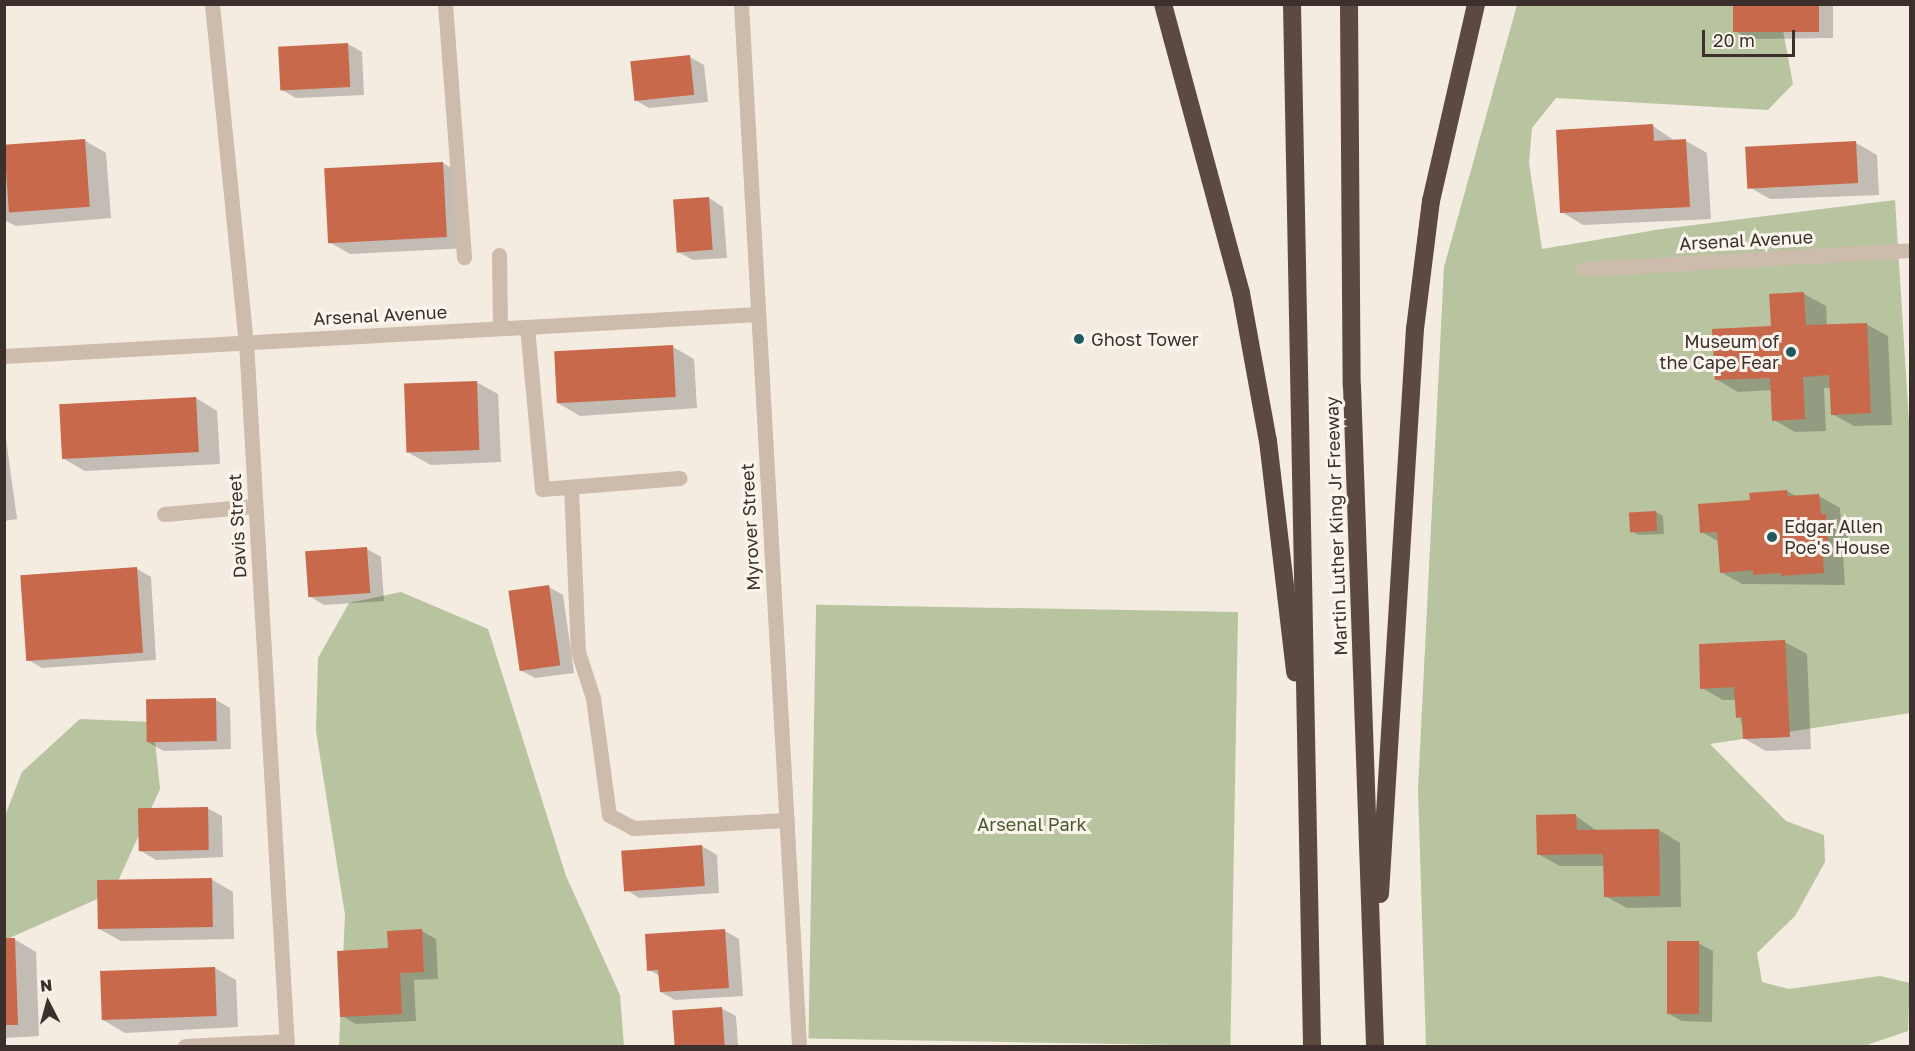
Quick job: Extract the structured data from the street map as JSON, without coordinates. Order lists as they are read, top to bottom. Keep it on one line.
{"streets":{"highway":["Martin Luther King Jr Freeway"],"street":["Arsenal Avenue","Davis Street","Myrover Street"]},"crossings":[["Arsenal Avenue","Davis Street"],["Arsenal Avenue","Myrover Street"]],"parks":["Arsenal Park"],"places":["Ghost Tower","Museum of the Cape Fear","Edgar Allen Poe's House"],"scale_bar":"20 m","north":"top"}
